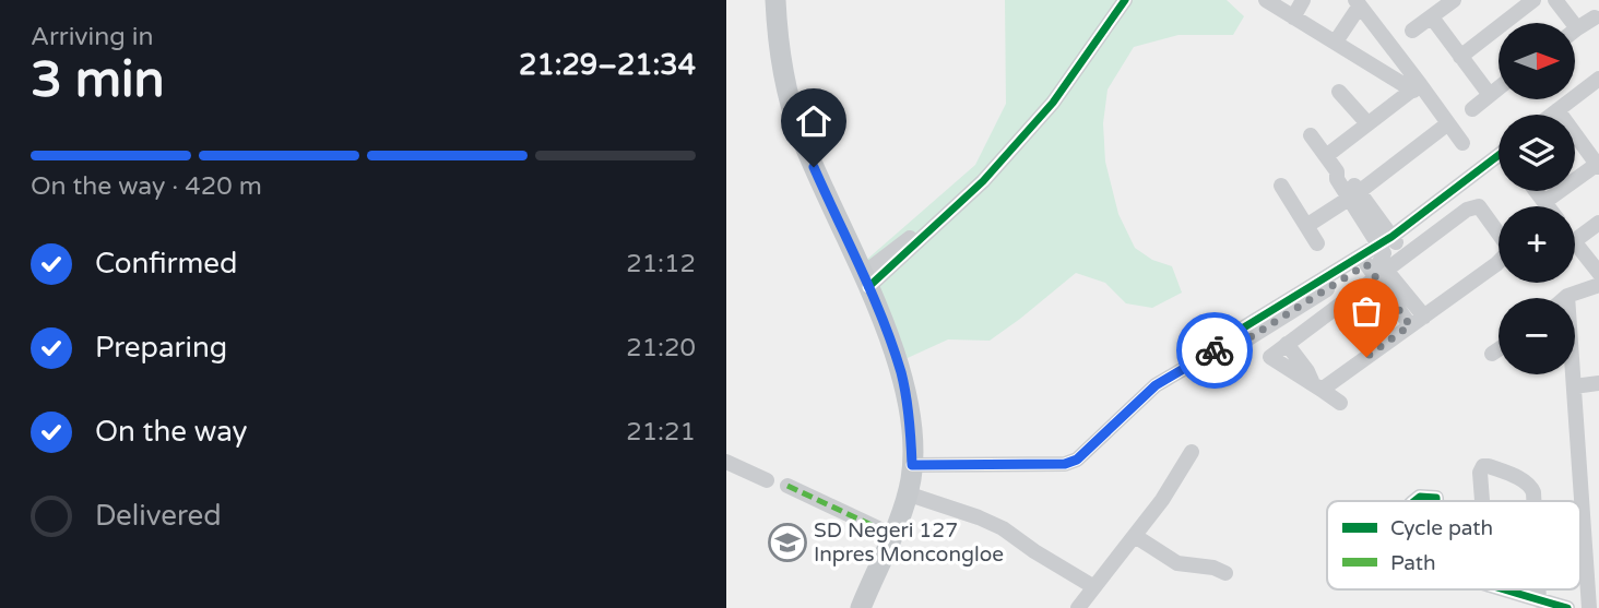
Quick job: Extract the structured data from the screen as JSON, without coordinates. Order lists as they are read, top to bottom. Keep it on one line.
{"places":{"school or university":["SD Negeri 127 Inpres Moncongloe"]},"legend":["Cycle path","Path"],"north":"right","page":{"heading":["3 min","Arriving in","21:29–21:34"],"map_buttons":["+","−"],"bar":"On the way · 420 m","list":[["Confirmed","21:12"],["Preparing","21:20"],["On the way","21:21"],"Delivered"]}}
